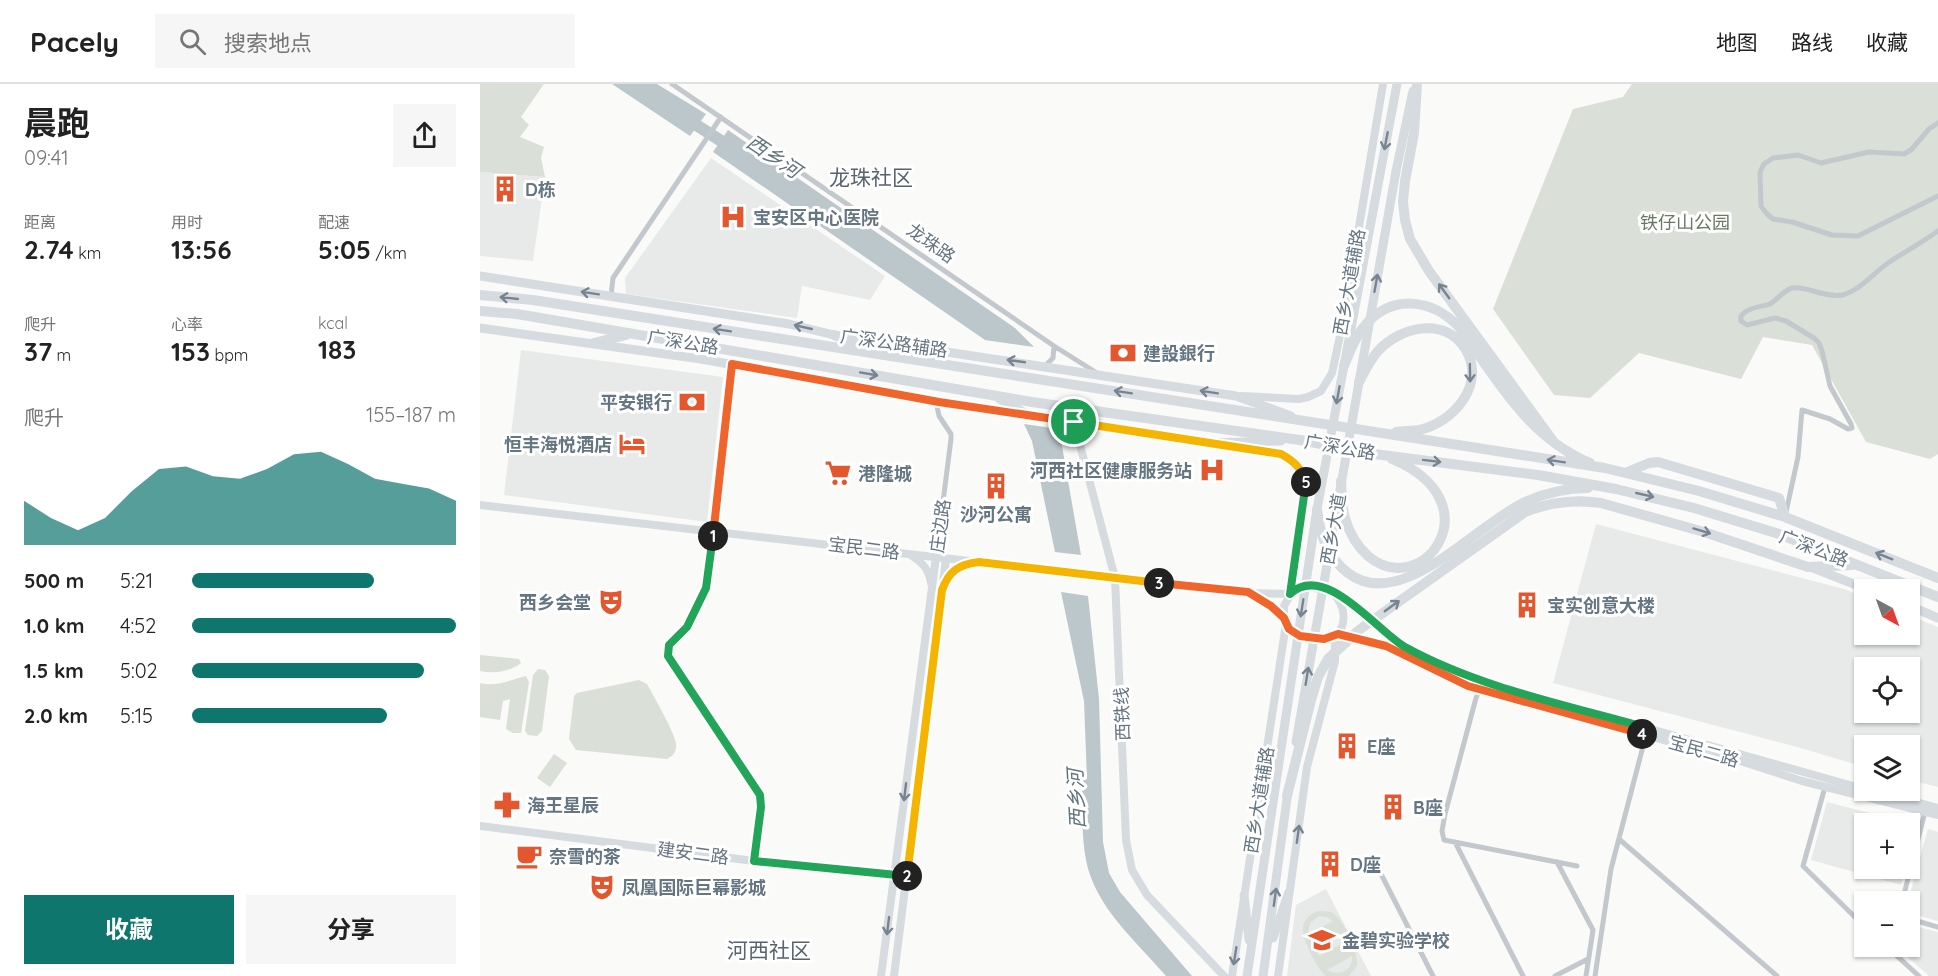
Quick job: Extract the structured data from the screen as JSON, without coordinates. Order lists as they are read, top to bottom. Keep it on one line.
{"streets":{"highway":["广深公路"],"main road":["广深公路辅路","西乡大道"],"street":["龙珠路","西乡大道辅路","庄边路","宝民二路","西铁线","建安二路"]},"crossings":[["龙珠路","广深公路辅路"],["西乡大道辅路","广深公路辅路"],["西乡大道辅路","宝民二路"],["广深公路","广深公路辅路"],["庄边路","宝民二路"],["庄边路","建安二路"],["宝民二路","西铁线"]],"districts":["龙珠社区","河西社区"],"water":["西乡河"],"parks":["铁仔山公园"],"places":{"building":["D栋","沙河公寓","宝实创意大楼","E座","B座","D座"],"hospital":["宝安区中心医院","河西社区健康服务站"],"bank":["建設銀行","平安银行"],"hotel":["恒丰海悦酒店"],"supermarket":["港隆城"],"theatre":["西乡会堂","凤凰国际巨幕影城"],"pharmacy":["海王星辰"],"cafe":["奈雪的茶"],"school or university":["金碧实验学校"]},"north":"bottom right","page":{"header":"Pacely","search":"搜索地点","nav":["地图","路线","收藏"],"heading":["晨跑","09:41"],"stats":[["距离","2.74 km"],["用时","13:56"],["配速","5:05 /km"],["爬升","37 m"],["心率","153 bpm"],["kcal","183"]],"chart":["爬升","155–187 m"],"pins":["5","1","3","4","2"],"list":[{"name":"500 m","note":"5:21"},{"name":"1.0 km","note":"4:52"},{"name":"1.5 km","note":"5:02"},{"name":"2.0 km","note":"5:15"}],"map_buttons":["+","−"],"buttons":["收藏","分享"]}}
